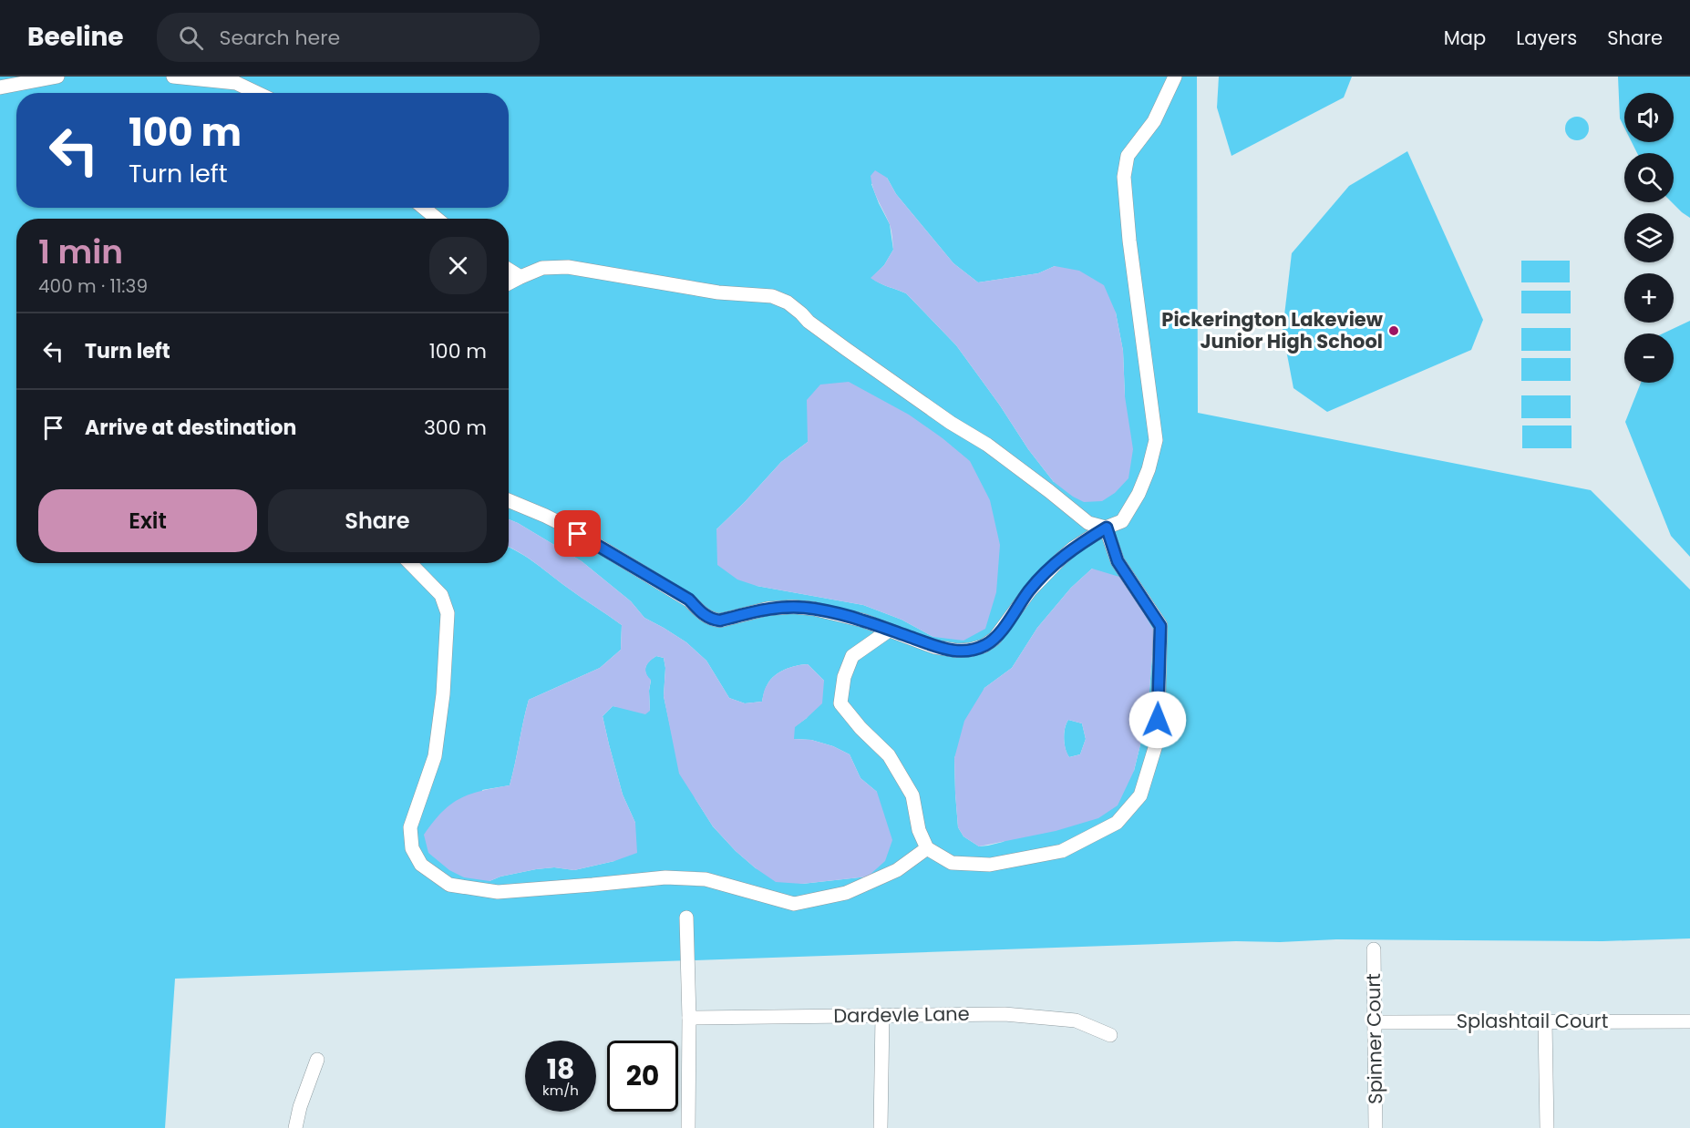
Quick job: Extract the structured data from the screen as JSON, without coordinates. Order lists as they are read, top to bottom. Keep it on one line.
{"streets":{"street":["Dardevle Lane","Splashtail Court","Spinner Court"]},"crossings":[["Splashtail Court","Spinner Court"]],"places":["Pickerington Lakeview Junior High School"],"page":{"header":"Beeline","search":"Search here","nav":["Map","Layers","Share"],"map_buttons":["+","−"],"turn":["100 m","Turn left"],"heading":["1 min","400 m · 11:39"],"list":[{"name":"Turn left","value":"100 m"},{"name":"Arrive at destination","value":"300 m"}],"buttons":["Exit","Share"],"speed":"18 km/h","limit":"20"}}
